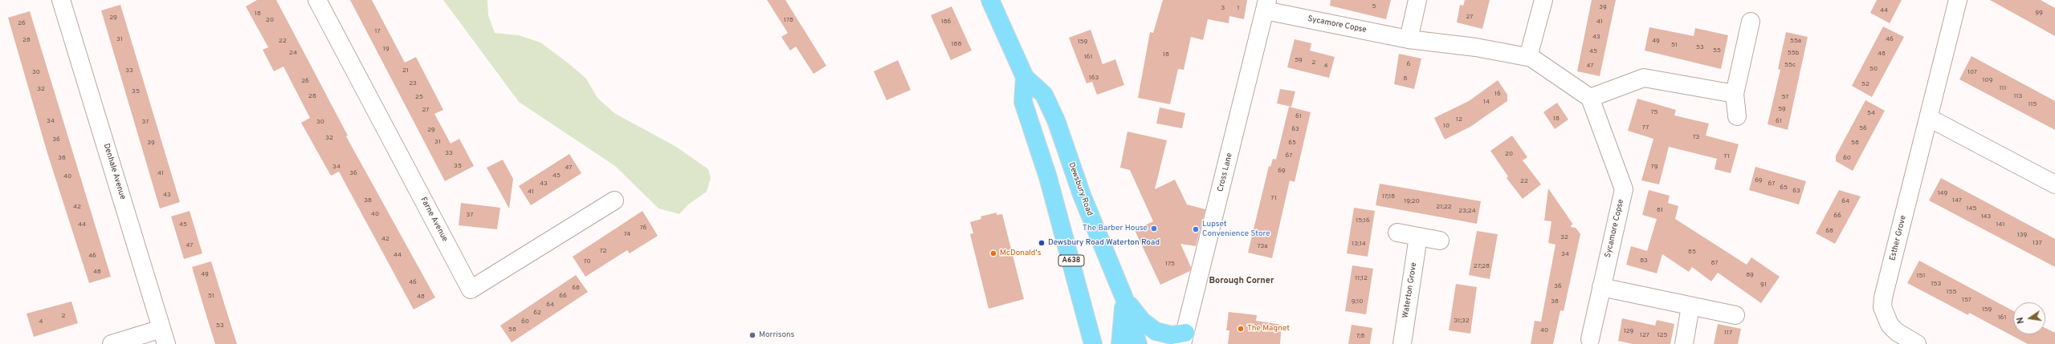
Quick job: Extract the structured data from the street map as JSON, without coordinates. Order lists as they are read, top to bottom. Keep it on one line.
{"streets":{"highway":["Dewsbury Road","A638"],"street":["Sycamore Copse","Denhale Avenue","Cross Lane","Farne Avenue","Esther Grove","Waterton Grove"]},"crossings":[["Sycamore Copse","Cross Lane"]],"districts":["Borough Corner"],"places":["The Barber House","Lupset Convenience Store","Dewsbury Road Waterton Road","McDonald's","The Magnet","Morrisons"],"house_numbers":["5","39","3","1","44","99","18","27","29","20","178","186","41","26","17","43","31","46","28","22","49","55a","159","188","51","53","19","55","45","24","55b","48","18","161","59","2","6","55c","4","47","50","33","21","30","107","163","8","109","26","23","52","111","32","35","16","28","113","25","57","14","115","59","27","75","54","61","18","12","34","61","37","30","10","77","56","63","29","73","32","36","31","39","65","58","33","20","67","71","38","60","35","34","79","47","69","41","36","45","40","69","22","43","67","65","63","41","149","43","17;18","71","38","147","19;20","64","42","21;22","145","81","23;24","40","37","66","143","15;16","44","45","141","76","68","74","139","32","42","137","13;14","47","73a","72","85","34","44","46","83","70","87","175","27;28","48","49","89","151","11;12","46","153","91","36","68","155","51","66","48","157","9;10","38","64","159","62","2","161","31;32","4","60","53","58","40","129","117","127","125","7;8"],"north":"left"}
